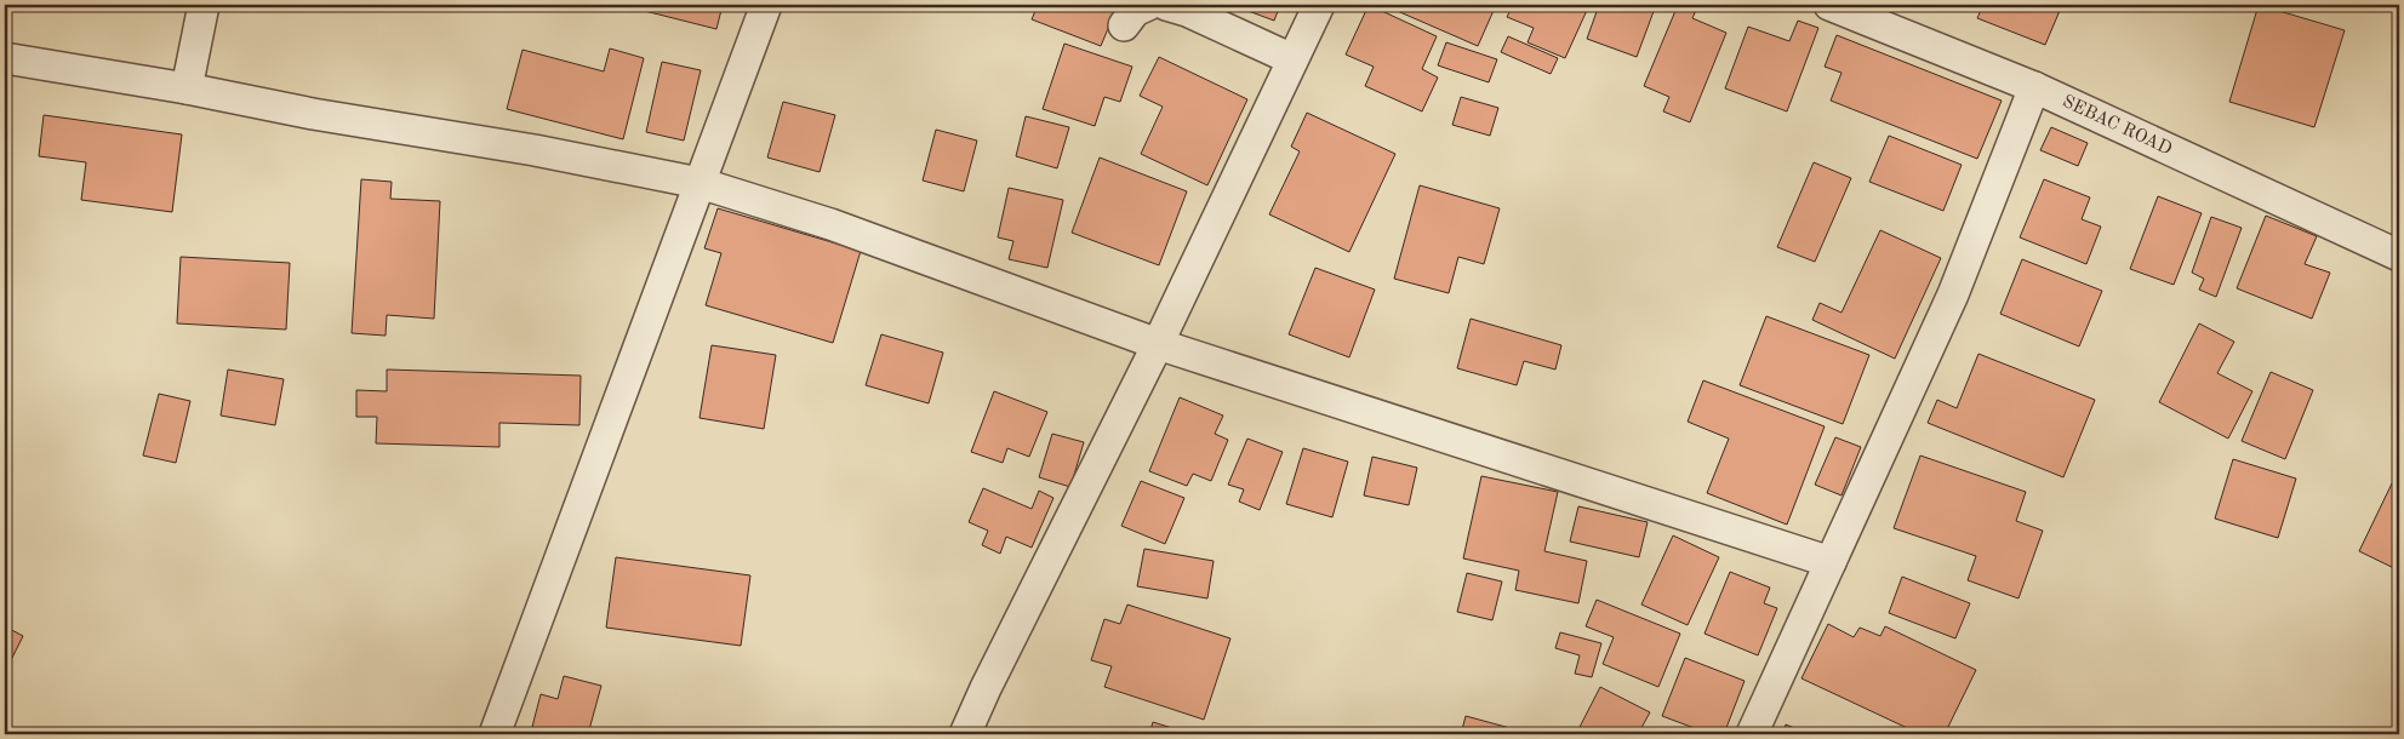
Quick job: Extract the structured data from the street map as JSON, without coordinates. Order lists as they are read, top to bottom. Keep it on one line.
{"streets":{"street":["SEBAC ROAD"]}}
